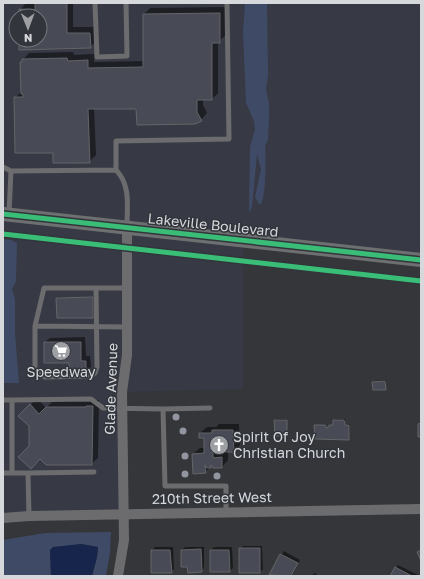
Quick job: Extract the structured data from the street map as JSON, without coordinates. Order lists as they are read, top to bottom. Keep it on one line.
{"streets":{"street":["Lakeville Boulevard","Glade Avenue","210th Street West"]},"crossings":[["Lakeville Boulevard","Glade Avenue"],["Glade Avenue","210th Street West"]],"places":{"supermarket":["Speedway"],"church":["Spirit Of Joy Christian Church"]},"north":"bottom"}
